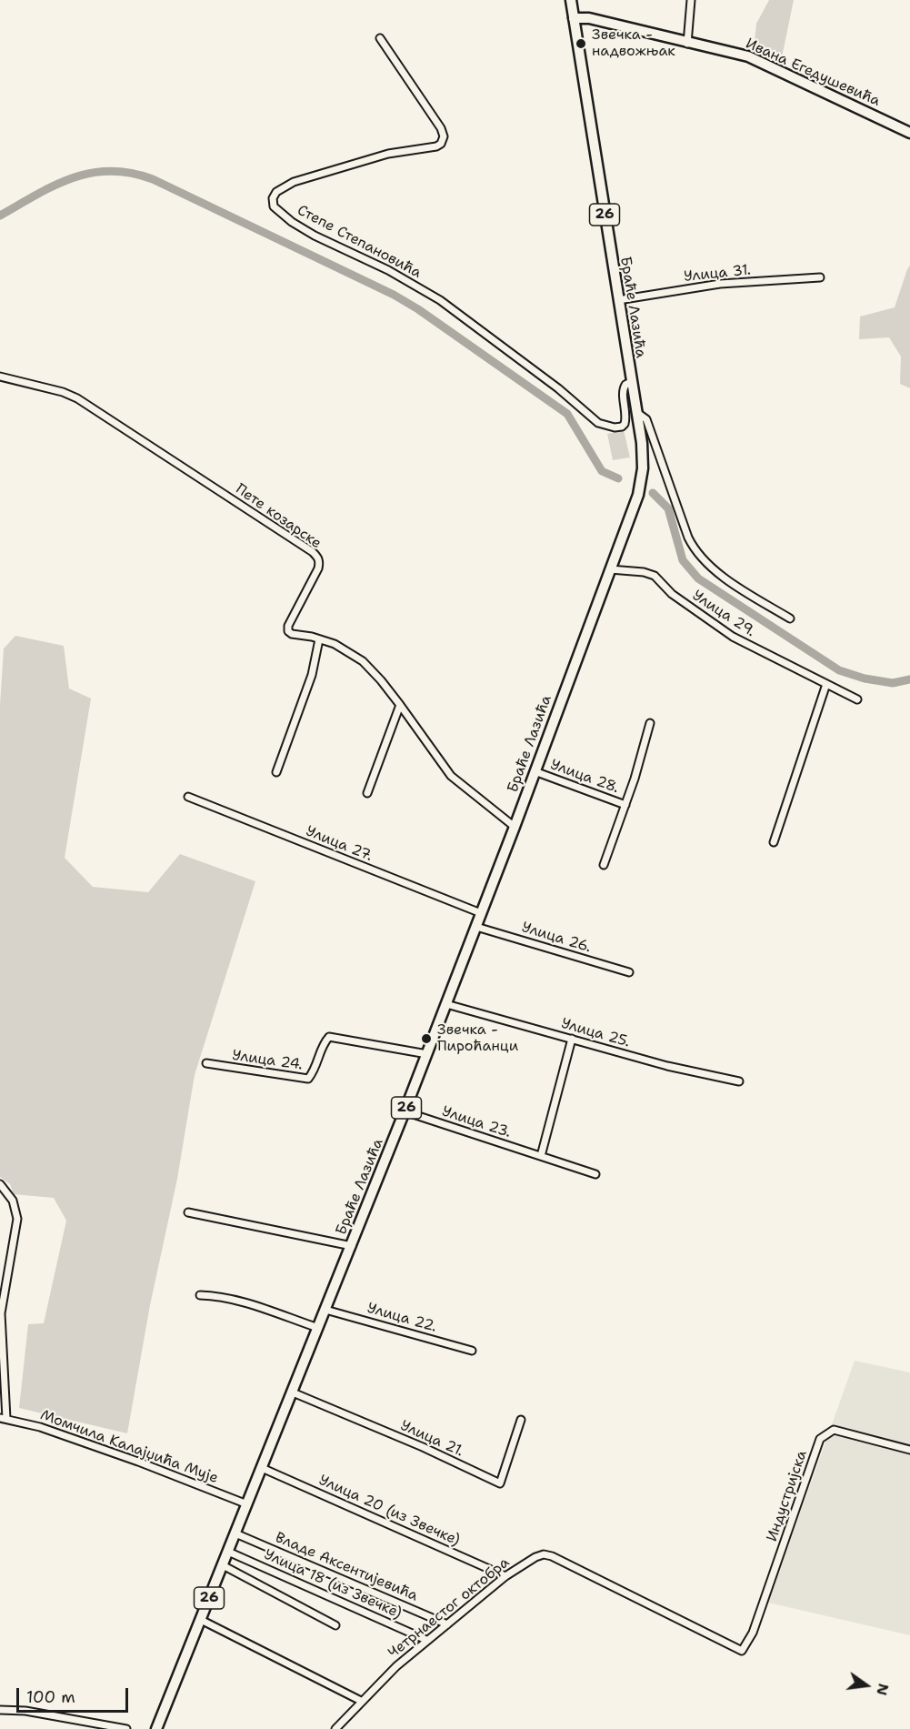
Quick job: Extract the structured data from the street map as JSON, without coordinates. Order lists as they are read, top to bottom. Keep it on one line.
{"streets":{"main road":["Ивана Егедушевића","26","Браће Лазића"],"street":["Степе Степановића","Улица 31.","Пете козарске","Улица 29.","Улица 28.","Улица 27.","Улица 26.","Улица 25.","Улица 24.","Улица 23.","Улица 22.","Улица 21.","Момчила Калајџића Мује","Индустријска","Улица 20 (из Звечке)","Владе Аксентијевића","Улица 18 (из Звечке)","Четрнаестог октобра"]},"crossings":[["Ивана Егедушевића","Браће Лазића"],["26","Браће Лазића"],["26","Момчила Калајџића Мује"],["26","Улица 20 (из Звечке)"],["26","Владе Аксентијевића"],["26","Улица 18 (из Звечке)"],["Степе Степановића","Браће Лазића"],["Улица 31.","Браће Лазића"],["Браће Лазића","Пете козарске"],["Браће Лазића","Улица 29."],["Браће Лазића","Улица 28."],["Браће Лазића","Улица 27."],["Браће Лазића","Улица 26."],["Браће Лазића","Улица 25."],["Браће Лазића","Улица 24."],["Браће Лазића","Улица 23."],["Браће Лазића","Улица 22."],["Браће Лазића","Улица 21."],["Браће Лазића","Улица 20 (из Звечке)"],["Индустријска","Четрнаестог октобра"],["Улица 20 (из Звечке)","Четрнаестог октобра"],["Владе Аксентијевића","Четрнаестог октобра"],["Улица 18 (из Звечке)","Четрнаестог октобра"]],"places":["Звечка - надвожњак","Звечка - Пироћанци"],"scale_bar":"100 m","north":"right"}
